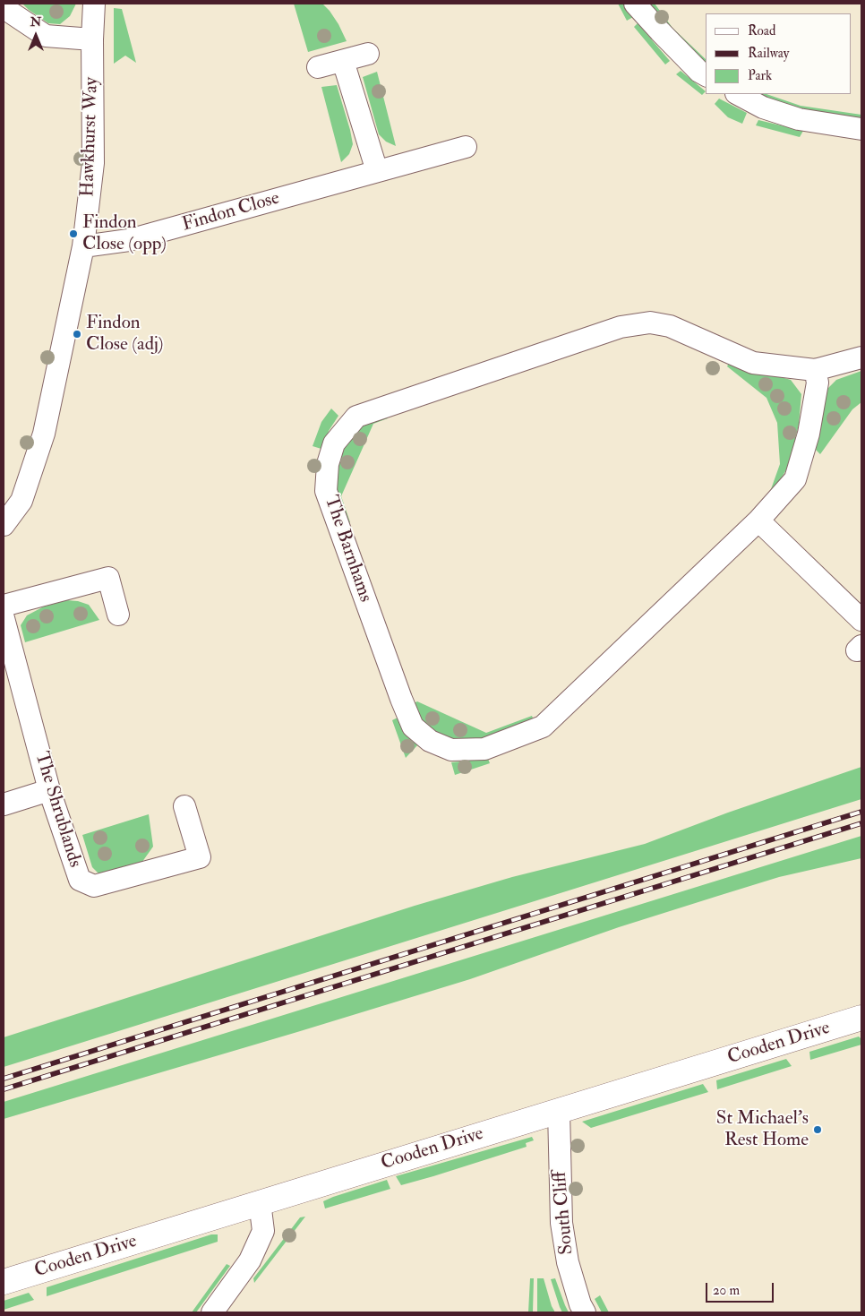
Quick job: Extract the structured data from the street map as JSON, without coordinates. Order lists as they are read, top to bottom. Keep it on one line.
{"streets":{"main road":["Cooden Drive"],"street":["Hawkhurst Way","Findon Close","The Barnhams","The Shrublands","South Cliff"]},"crossings":[["Hawkhurst Way","Findon Close"],["Cooden Drive","South Cliff"]],"places":["Findon Close (opp)","Findon Close (adj)","St Michael's Rest Home"],"legend":["Road","Railway","Park"],"scale_bar":"20 m","north":"top"}
